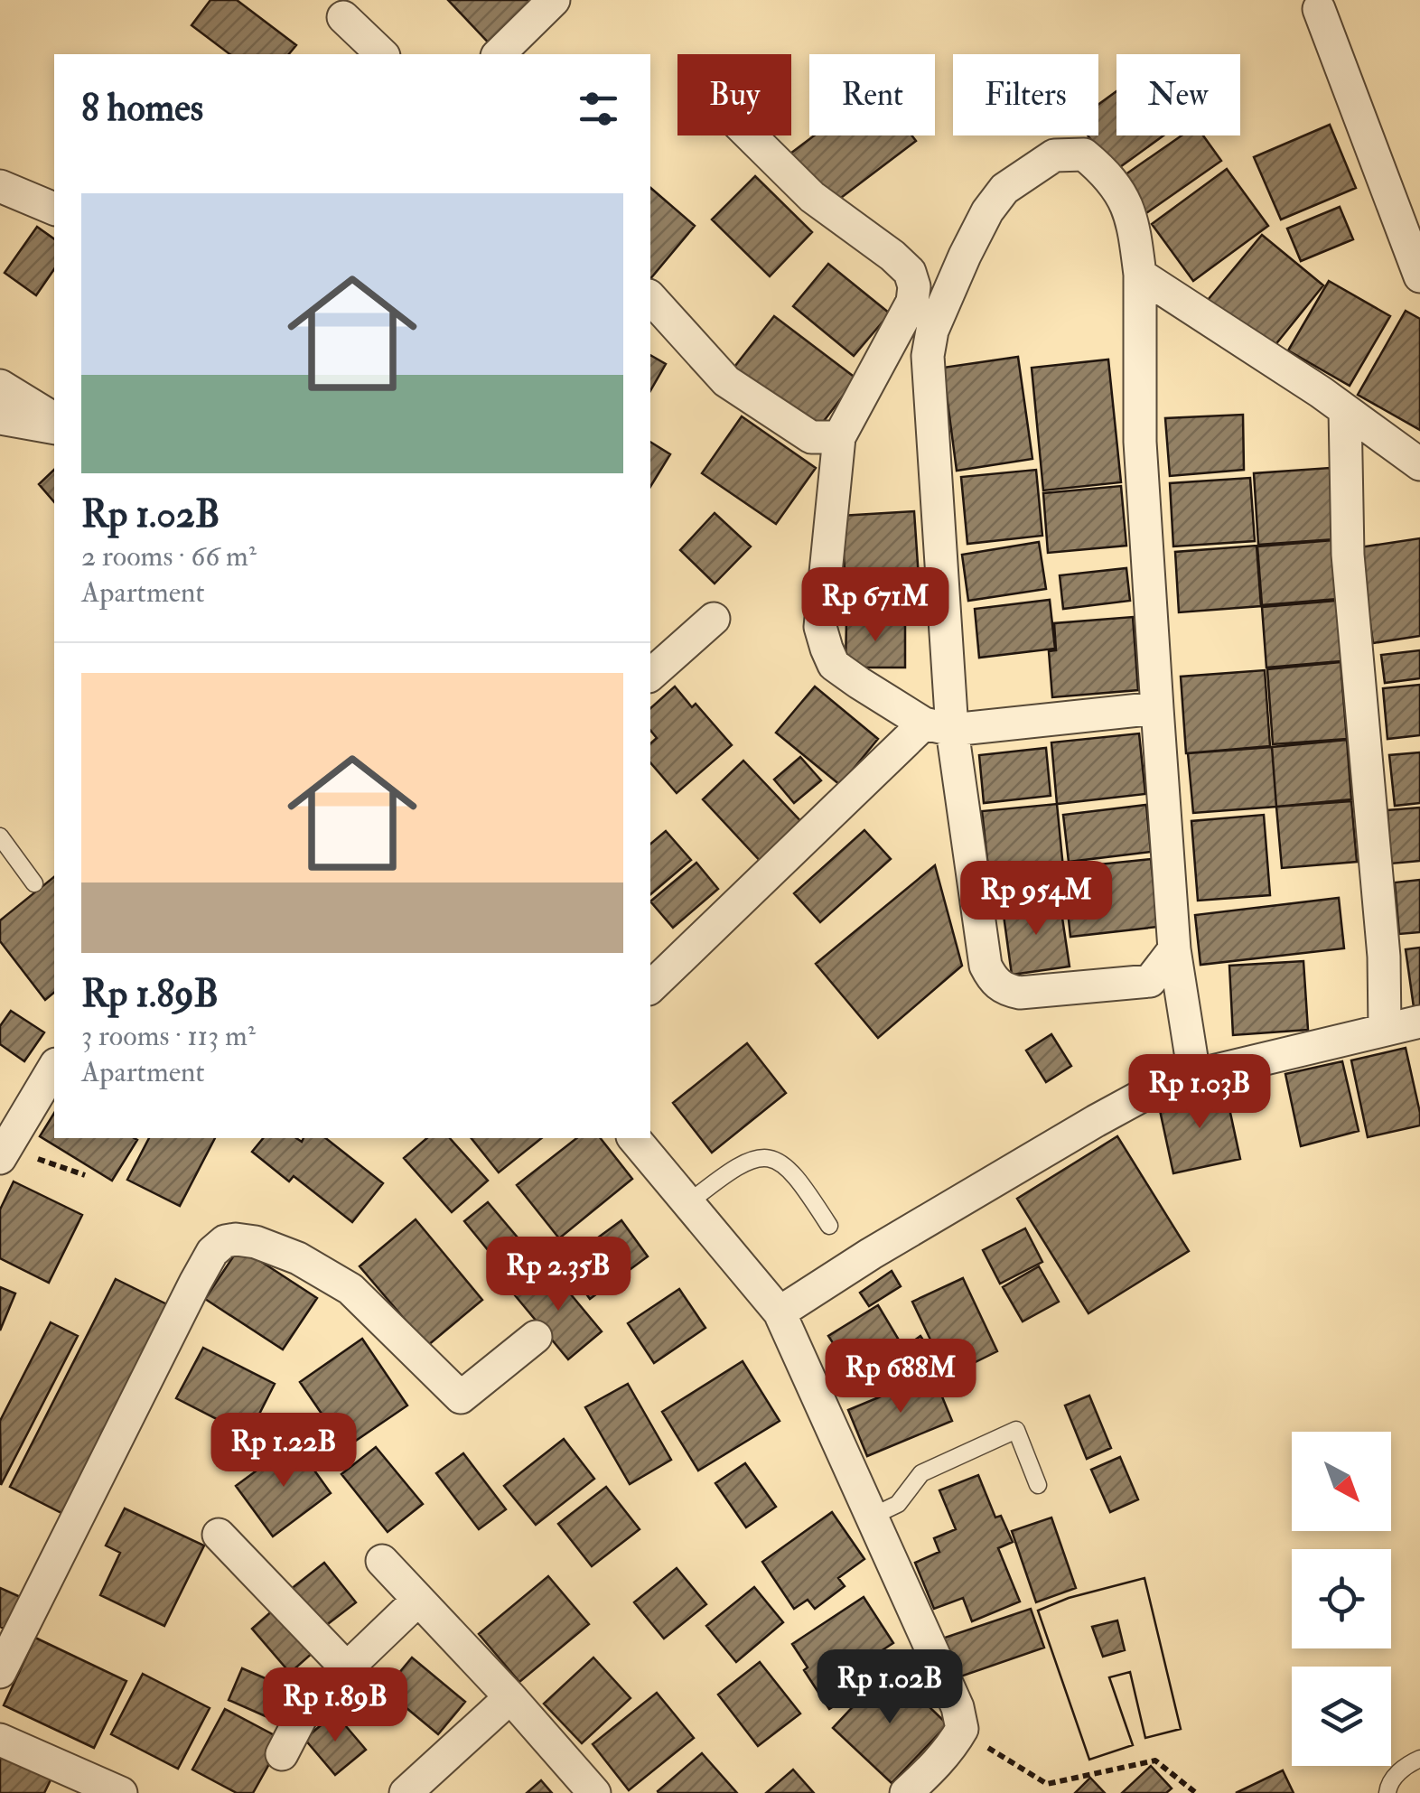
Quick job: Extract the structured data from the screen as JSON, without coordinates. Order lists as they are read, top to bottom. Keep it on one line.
{"north":"bottom right","page":{"chip":["Buy","Rent","Filters","New"],"heading":"8 homes","list":[{"name":"Rp 1.02B","note":"2 rooms · 66 m² · Apartment"},{"name":"Rp 1.89B","note":"3 rooms · 113 m² · Apartment"}],"price":["Rp 671M","Rp 954M","Rp 1.03B","Rp 2.35B","Rp 688M","Rp 1.22B","Rp 1.02B","Rp 1.89B"]}}
